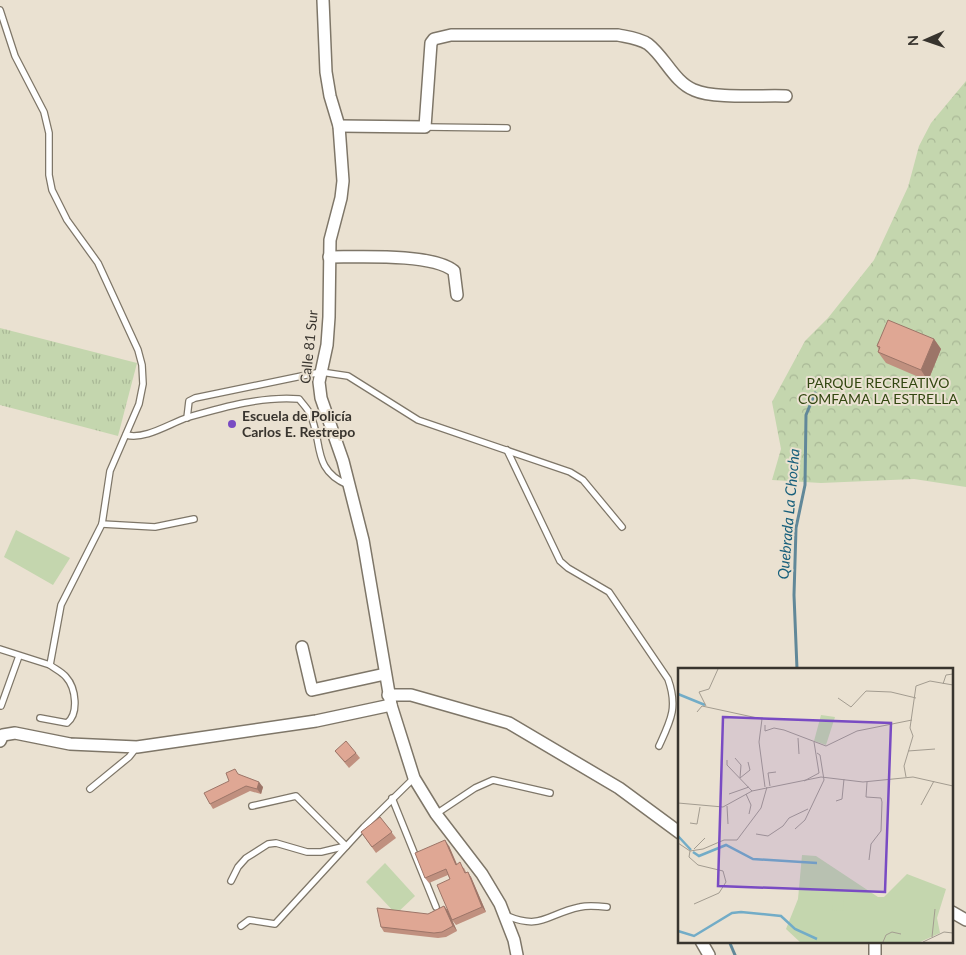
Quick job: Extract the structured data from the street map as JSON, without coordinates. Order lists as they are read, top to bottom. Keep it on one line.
{"streets":{"street":["Calle 81 Sur"]},"water":["Quebrada La Chocha"],"parks":["PARQUE RECREATIVO COMFAMA LA ESTRELLA"],"places":["Escuela de Policía Carlos E. Restrepo"],"north":"left"}
